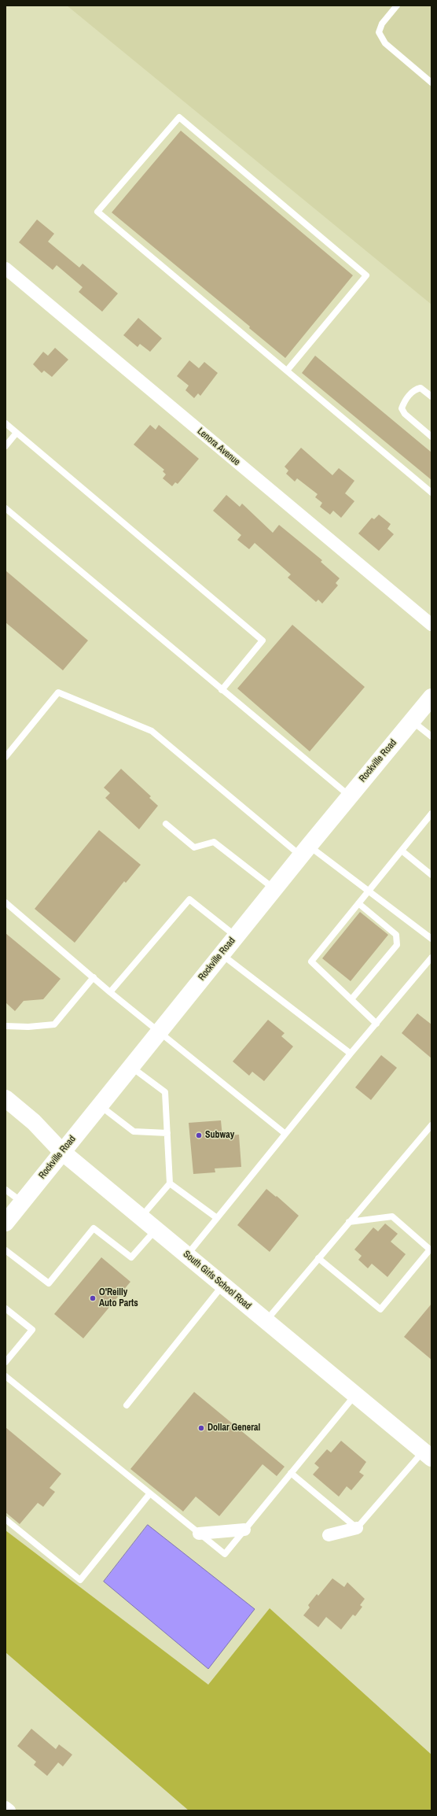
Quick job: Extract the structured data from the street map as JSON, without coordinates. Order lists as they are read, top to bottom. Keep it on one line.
{"streets":{"main road":["Rockville Road","South Girls School Road"],"street":["Lenora Avenue"]},"crossings":[["Rockville Road","South Girls School Road"]],"places":["Subway","O'Reilly Auto Parts","Dollar General"]}
